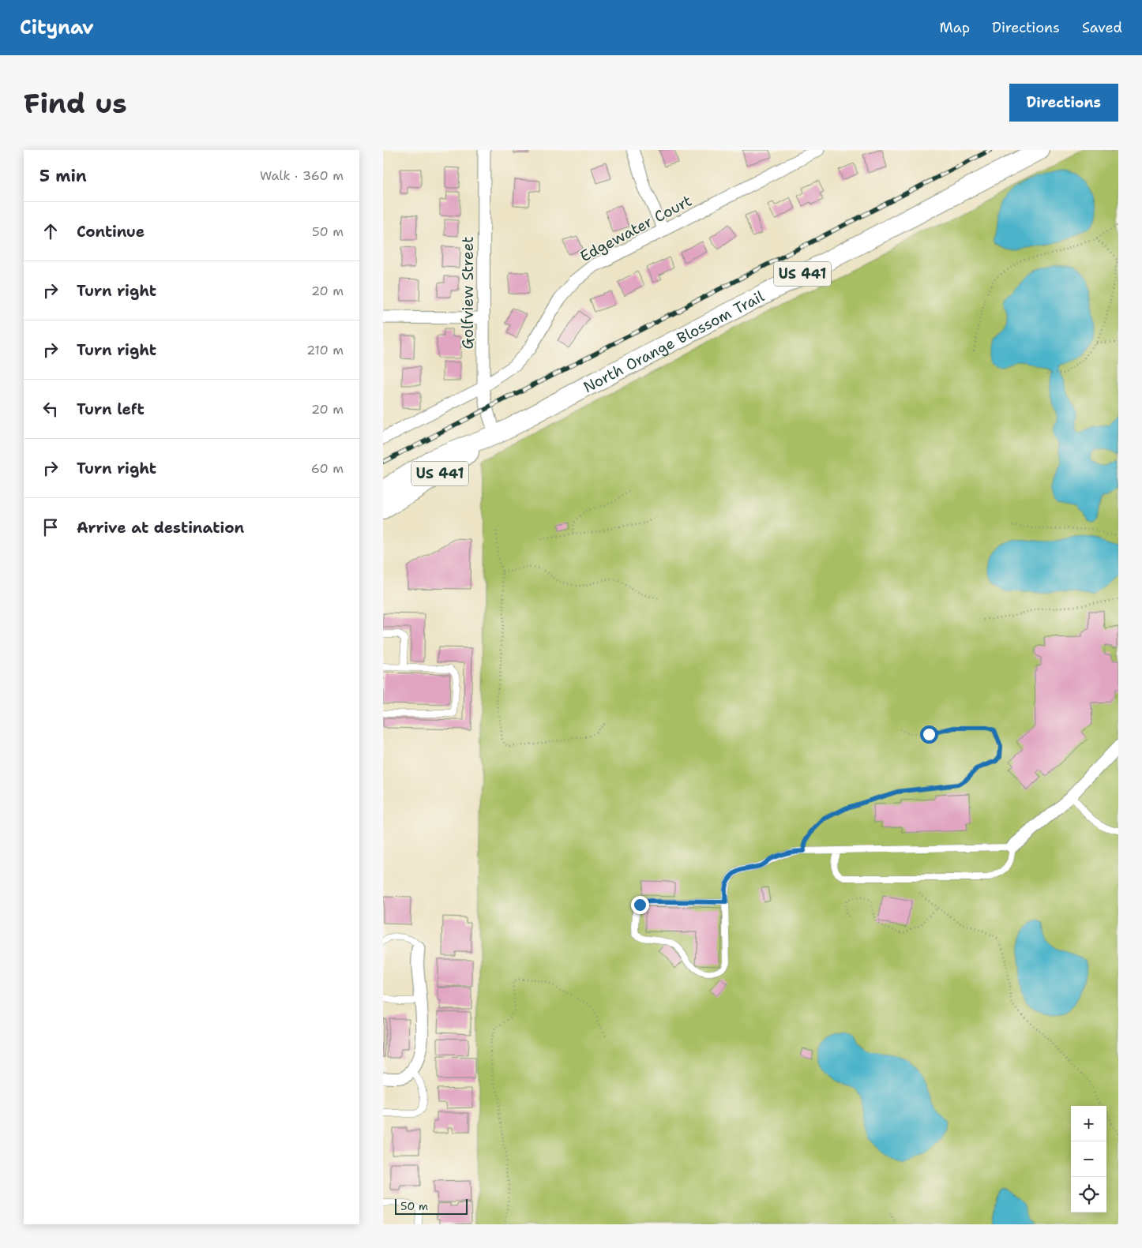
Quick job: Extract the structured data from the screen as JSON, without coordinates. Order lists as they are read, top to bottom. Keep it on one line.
{"streets":{"main road":["US 441","North Orange Blossom Trail"],"street":["Edgewater Court","Golfview Street"]},"crossings":[["Edgewater Court","Golfview Street"],["Golfview Street","North Orange Blossom Trail"]],"scale_bar":"50 m","page":{"header":"Citynav","nav":["Map","Directions","Saved"],"buttons":"Directions","title":"Find us","heading":["5 min","Walk · 360 m"],"list":[["Continue","50 m"],["Turn right","20 m"],["Turn right","210 m"],["Turn left","20 m"],["Turn right","60 m"],"Arrive at destination"],"map_buttons":["+","−"],"scale":"50 m"}}
